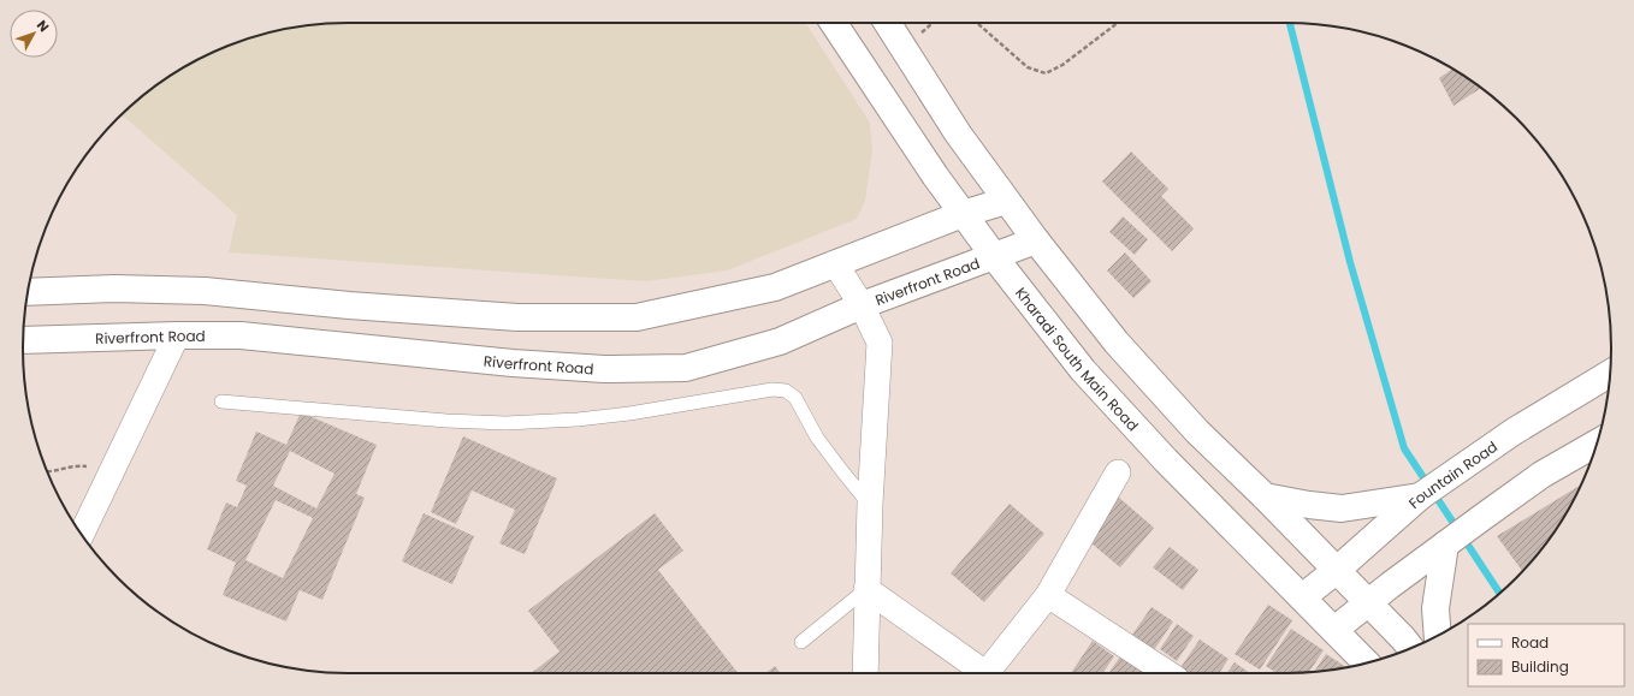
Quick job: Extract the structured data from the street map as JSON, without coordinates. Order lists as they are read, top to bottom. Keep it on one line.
{"streets":{"street":["Riverfront Road","Kharadi South Main Road","Fountain Road"]},"crossings":[["Riverfront Road","Kharadi South Main Road"],["Kharadi South Main Road","Fountain Road"]],"legend":["Road","Building"],"north":"top right"}
